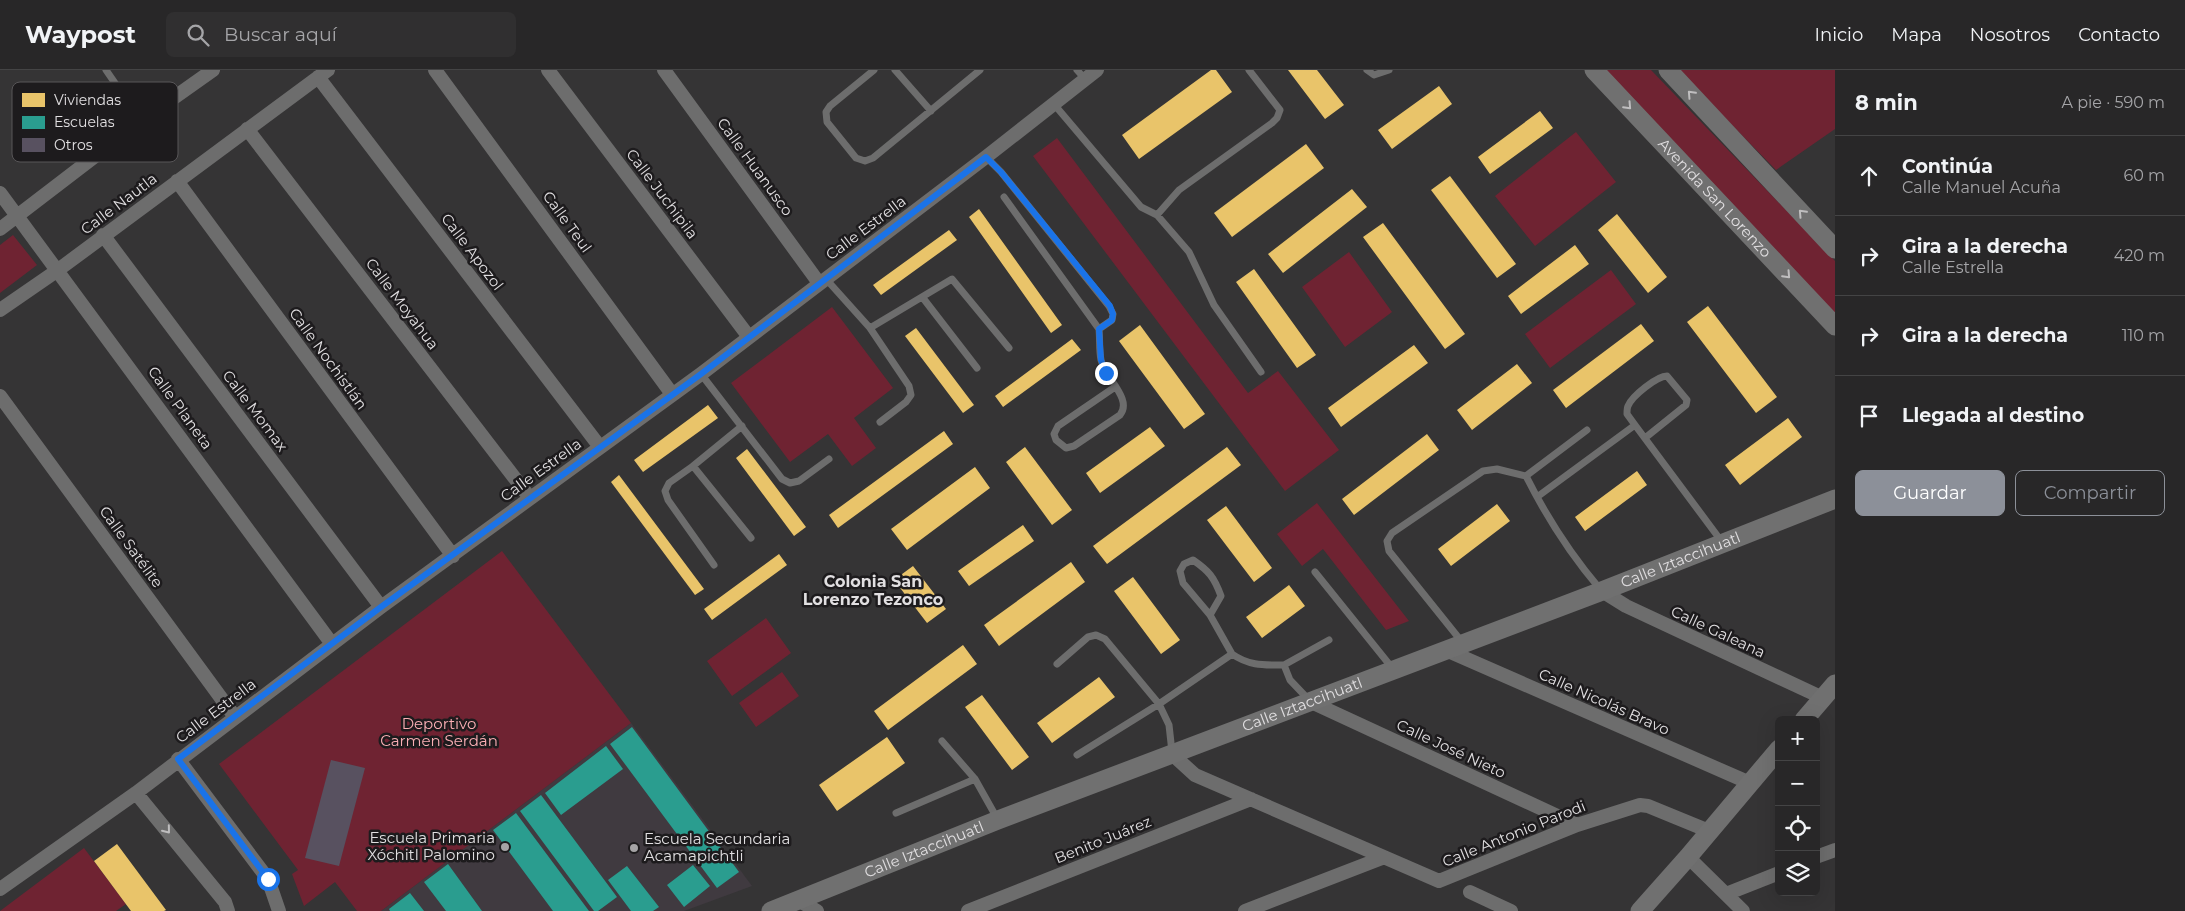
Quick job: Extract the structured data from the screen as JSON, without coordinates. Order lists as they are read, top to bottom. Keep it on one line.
{"streets":{"street":["Calle Huanusco","Calle Juchipila","Avenida San Lorenzo","Calle Nautla","Calle Teul","Calle Estrella","Calle Apozol","Calle Moyahua","Calle Nochistlán","Calle Planeta","Calle Momax","Calle Satélite","Calle Iztaccihuatl","Calle Galeana","Calle Nicolás Bravo","Calle José Nieto","Calle Antonio Parodi","Benito Juárez"]},"crossings":[["Calle Huanusco","Calle Estrella"],["Calle Juchipila","Calle Estrella"],["Calle Nautla","Calle Apozol"],["Calle Nautla","Calle Moyahua"],["Calle Nautla","Calle Nochistlán"],["Calle Nautla","Calle Planeta"],["Calle Nautla","Calle Momax"],["Calle Teul","Calle Estrella"],["Calle Estrella","Calle Apozol"],["Calle Estrella","Calle Moyahua"],["Calle Estrella","Calle Nochistlán"],["Calle Estrella","Calle Planeta"],["Calle Estrella","Calle Momax"],["Calle Estrella","Calle Satélite"],["Calle Iztaccihuatl","Calle Galeana"],["Calle Iztaccihuatl","Calle Nicolás Bravo"],["Calle Iztaccihuatl","Calle José Nieto"],["Calle Iztaccihuatl","Calle Antonio Parodi"],["Calle José Nieto","Calle Antonio Parodi"],["Calle Antonio Parodi","Benito Juárez"]],"districts":["Colonia San Lorenzo Tezonco"],"parks":["Deportivo Carmen Serdán"],"places":["Escuela Primaria Xóchitl Palomino","Escuela Secundaria Acamapichtli"],"legend":["Viviendas","Escuelas","Otros"],"page":{"header":"Waypost","search":"Buscar aquí","nav":["Inicio","Mapa","Nosotros","Contacto"],"heading":["8 min","A pie · 590 m"],"list":[["Continúa","Calle Manuel Acuña","60 m"],["Gira a la derecha","Calle Estrella","420 m"],["Gira a la derecha","110 m"],"Llegada al destino"],"buttons":["Guardar","Compartir"],"map_buttons":["+","−"]}}
